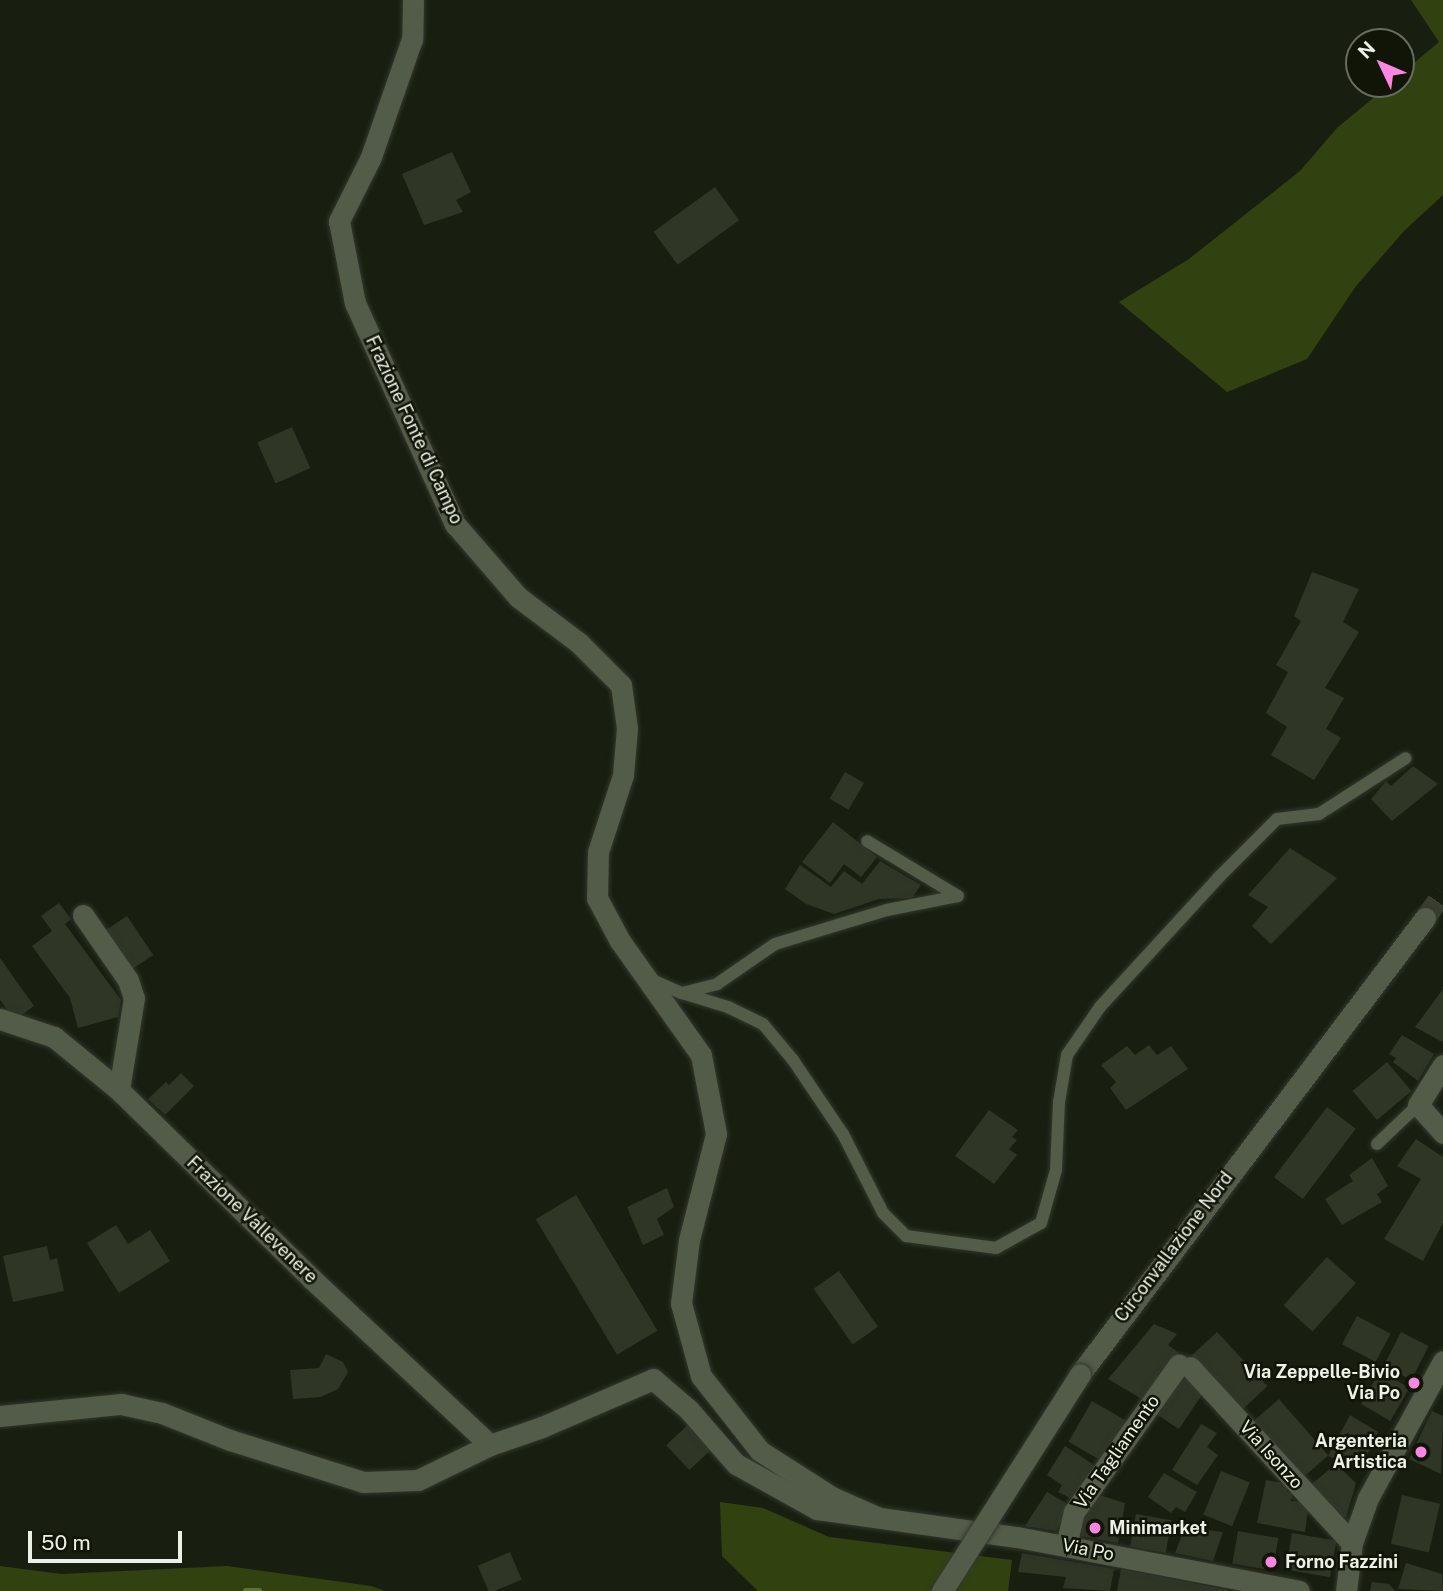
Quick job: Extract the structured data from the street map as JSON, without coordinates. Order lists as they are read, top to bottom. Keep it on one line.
{"streets":{"street":["Frazione Fonte di Campo","Frazione Vallevenere","Circonvallazione Nord","Via Tagliamento","Via Isonzo","Via Po"]},"crossings":[["Frazione Fonte di Campo","Via Po"],["Via Tagliamento","Via Isonzo"],["Via Tagliamento","Via Po"]],"places":["Via Zeppelle-Bivio Via Po","Argenteria Artistica","Minimarket","Forno Fazzini"],"scale_bar":"50 m","north":"top left"}
